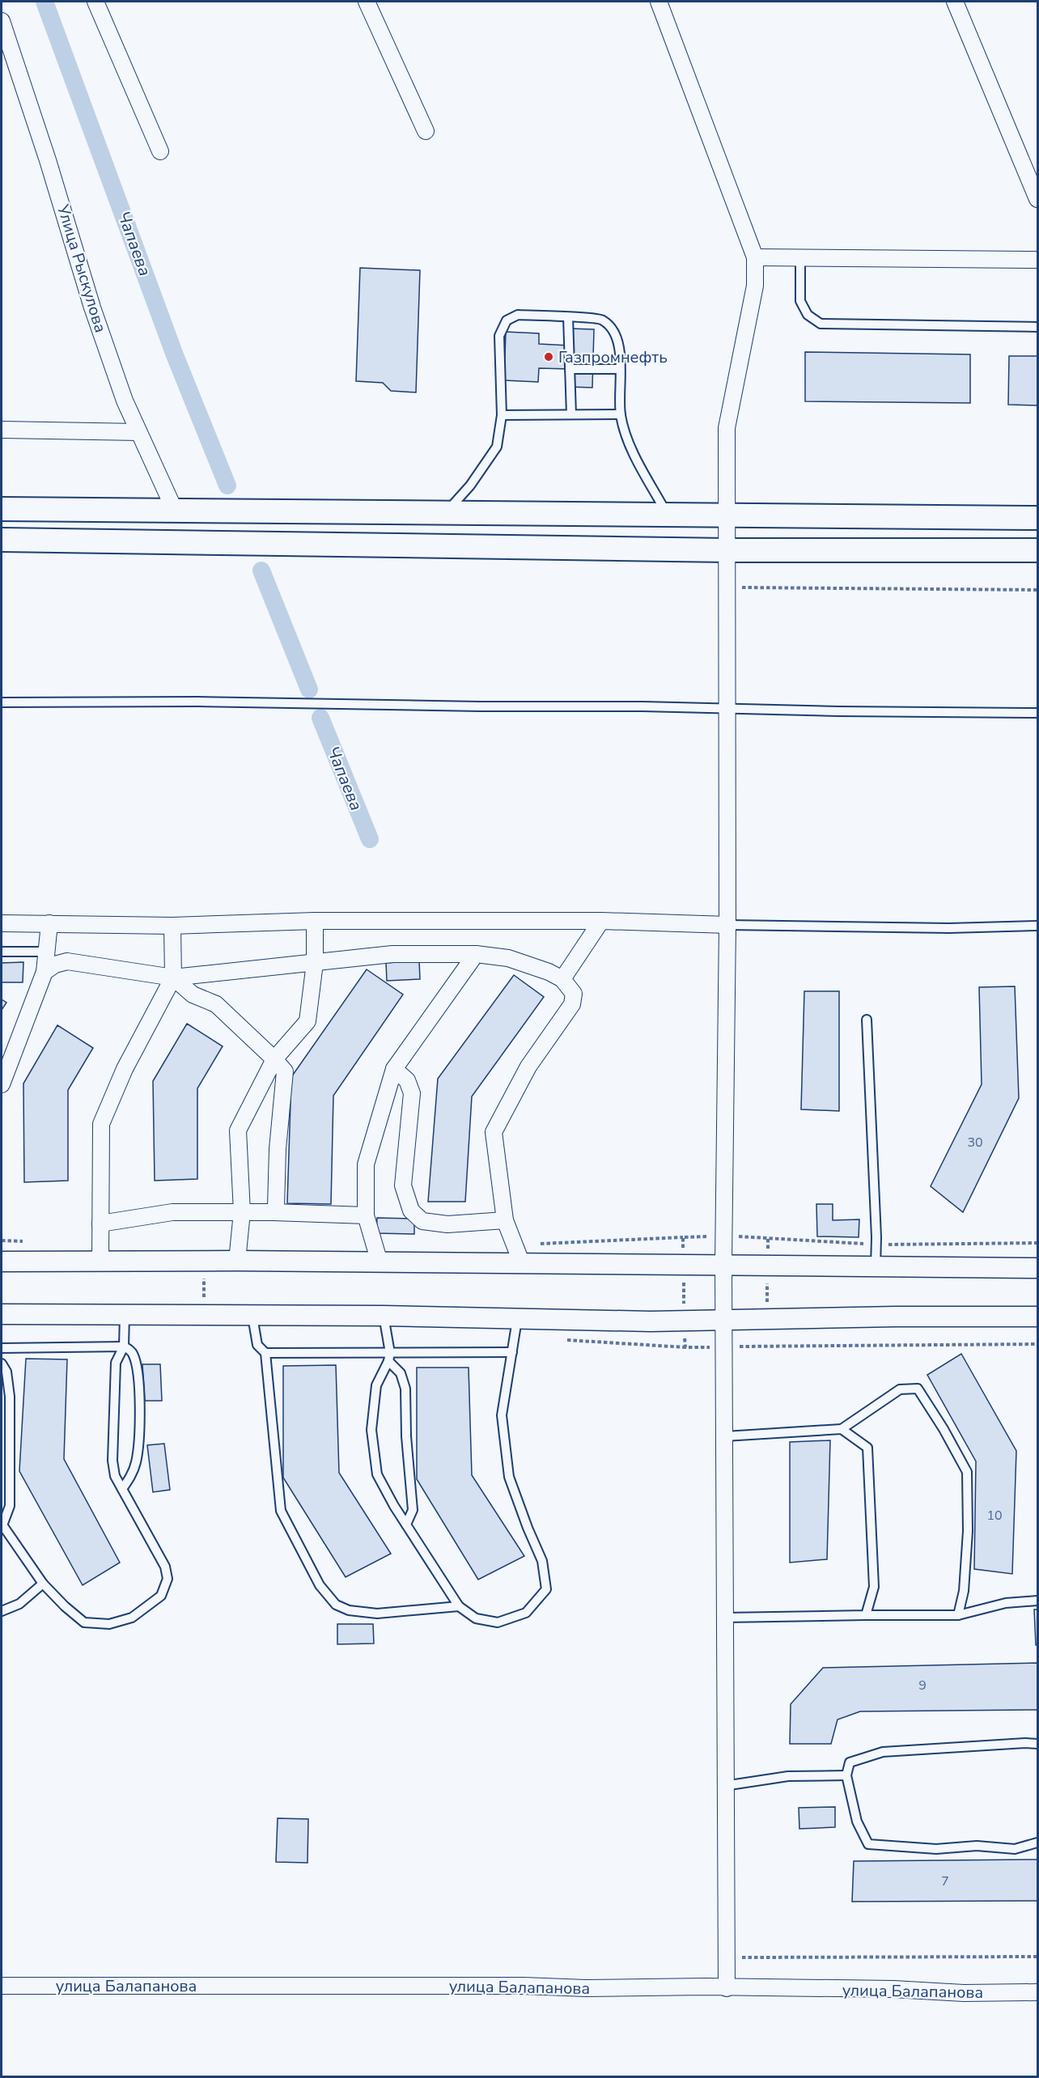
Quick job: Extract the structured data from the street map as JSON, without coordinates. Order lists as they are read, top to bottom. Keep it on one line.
{"streets":{"street":["Улица Рыскулова","улица Балапанова"]},"water":["Чапаева"],"places":["Газпромнефть"],"house_numbers":["30","10","9","7"]}
